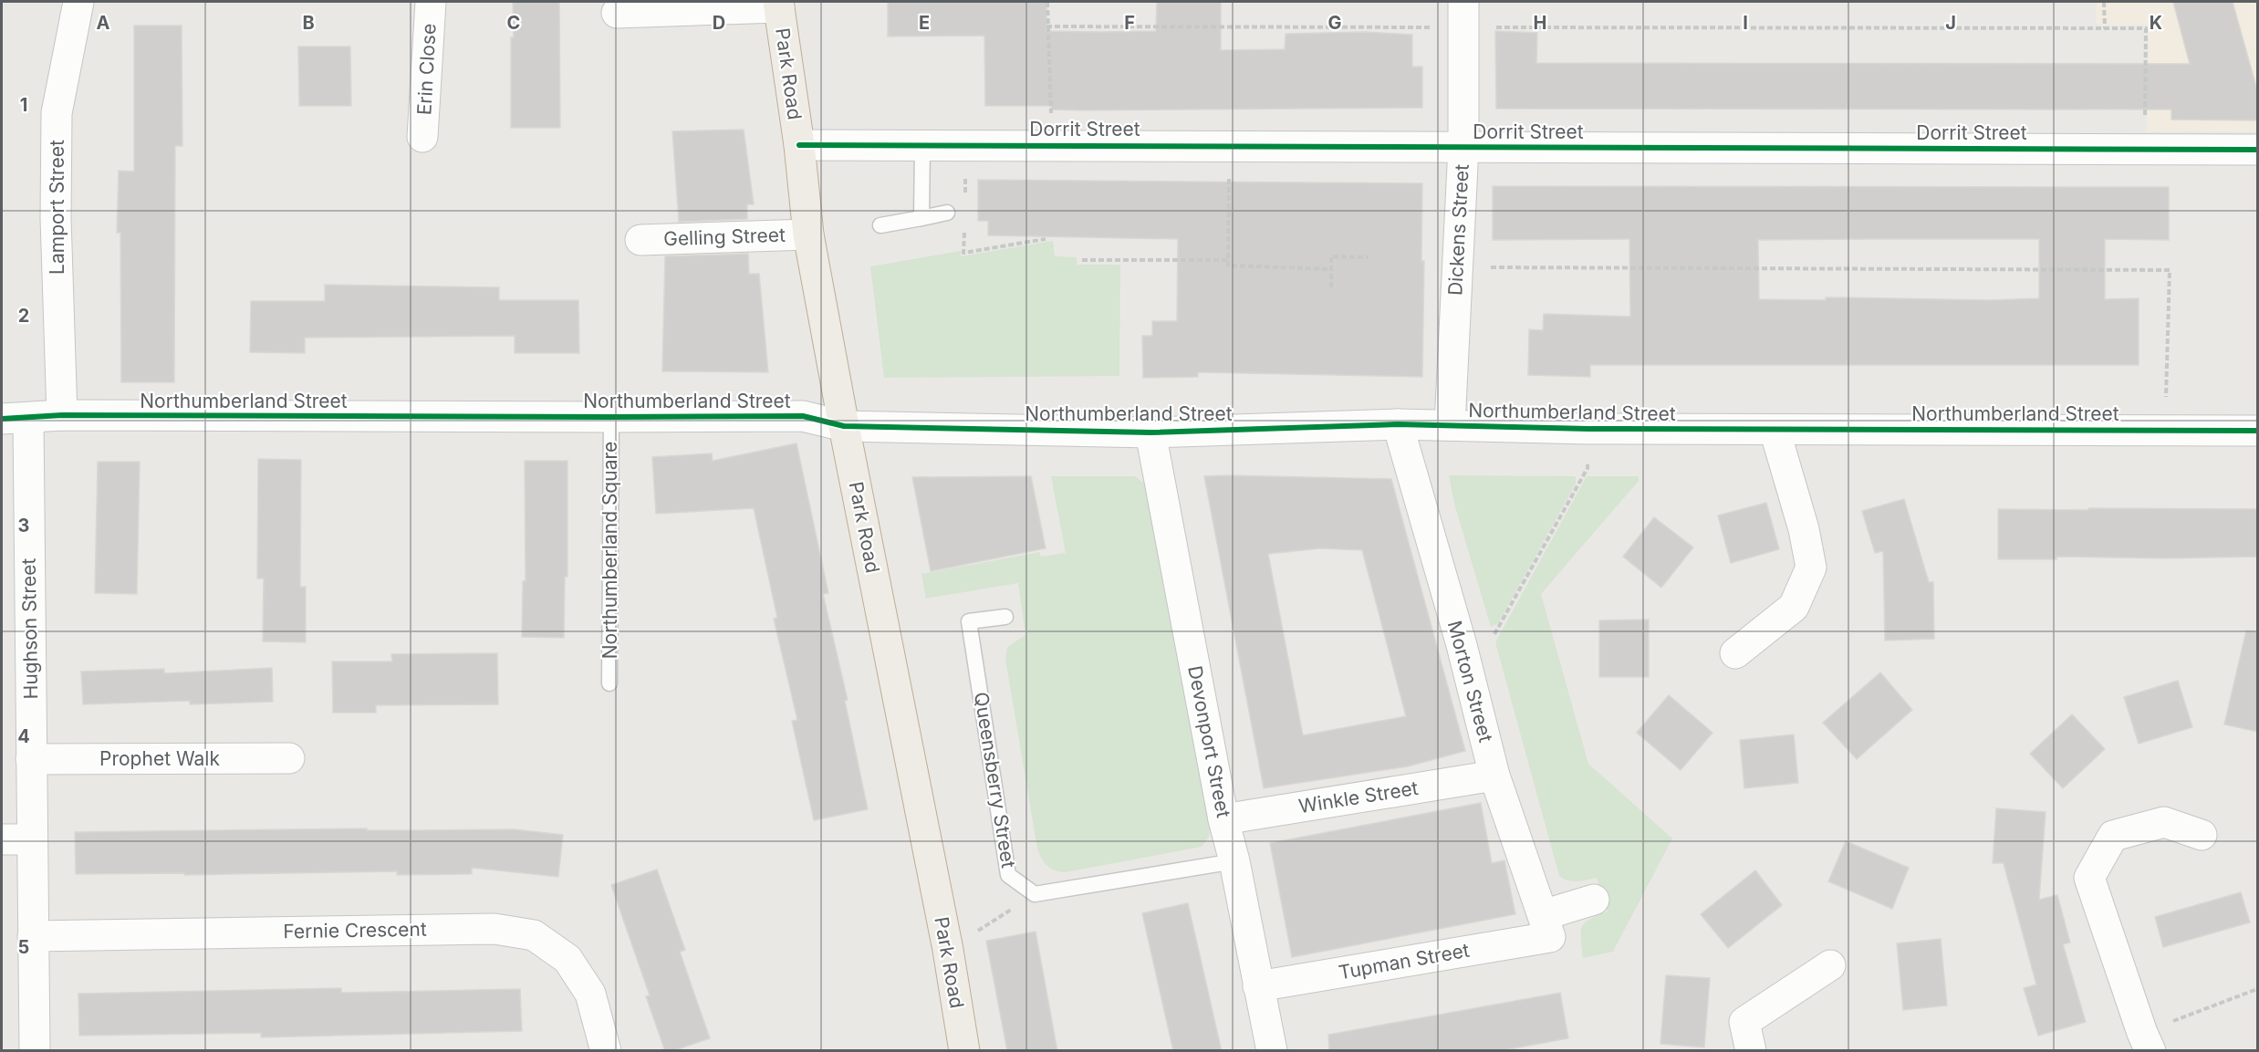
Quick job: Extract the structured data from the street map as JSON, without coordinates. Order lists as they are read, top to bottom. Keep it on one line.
{"streets":{"highway":["Park Road"],"street":["Erin Close","Dorrit Street","Lamport Street","Dickens Street","Gelling Street","Northumberland Street","Hughson Street","Morton Street","Devonport Street","Prophet Walk","Winkle Street","Fernie Crescent","Tupman Street"],"lane":["Northumberland Square","Queensberry Street"]},"crossings":[["Park Road","Dorrit Street"],["Park Road","Gelling Street"],["Park Road","Northumberland Street"],["Dorrit Street","Dickens Street"],["Lamport Street","Northumberland Street"],["Dickens Street","Northumberland Street"],["Northumberland Street","Northumberland Square"],["Northumberland Street","Hughson Street"],["Northumberland Street","Morton Street"],["Northumberland Street","Devonport Street"],["Hughson Street","Prophet Walk"],["Hughson Street","Fernie Crescent"],["Morton Street","Winkle Street"],["Morton Street","Tupman Street"],["Devonport Street","Winkle Street"],["Devonport Street","Tupman Street"]],"grid":{"columns":["A","B","C","D","E","F","G","H","I","J","K"],"rows":["1","2","3","4","5"]}}
